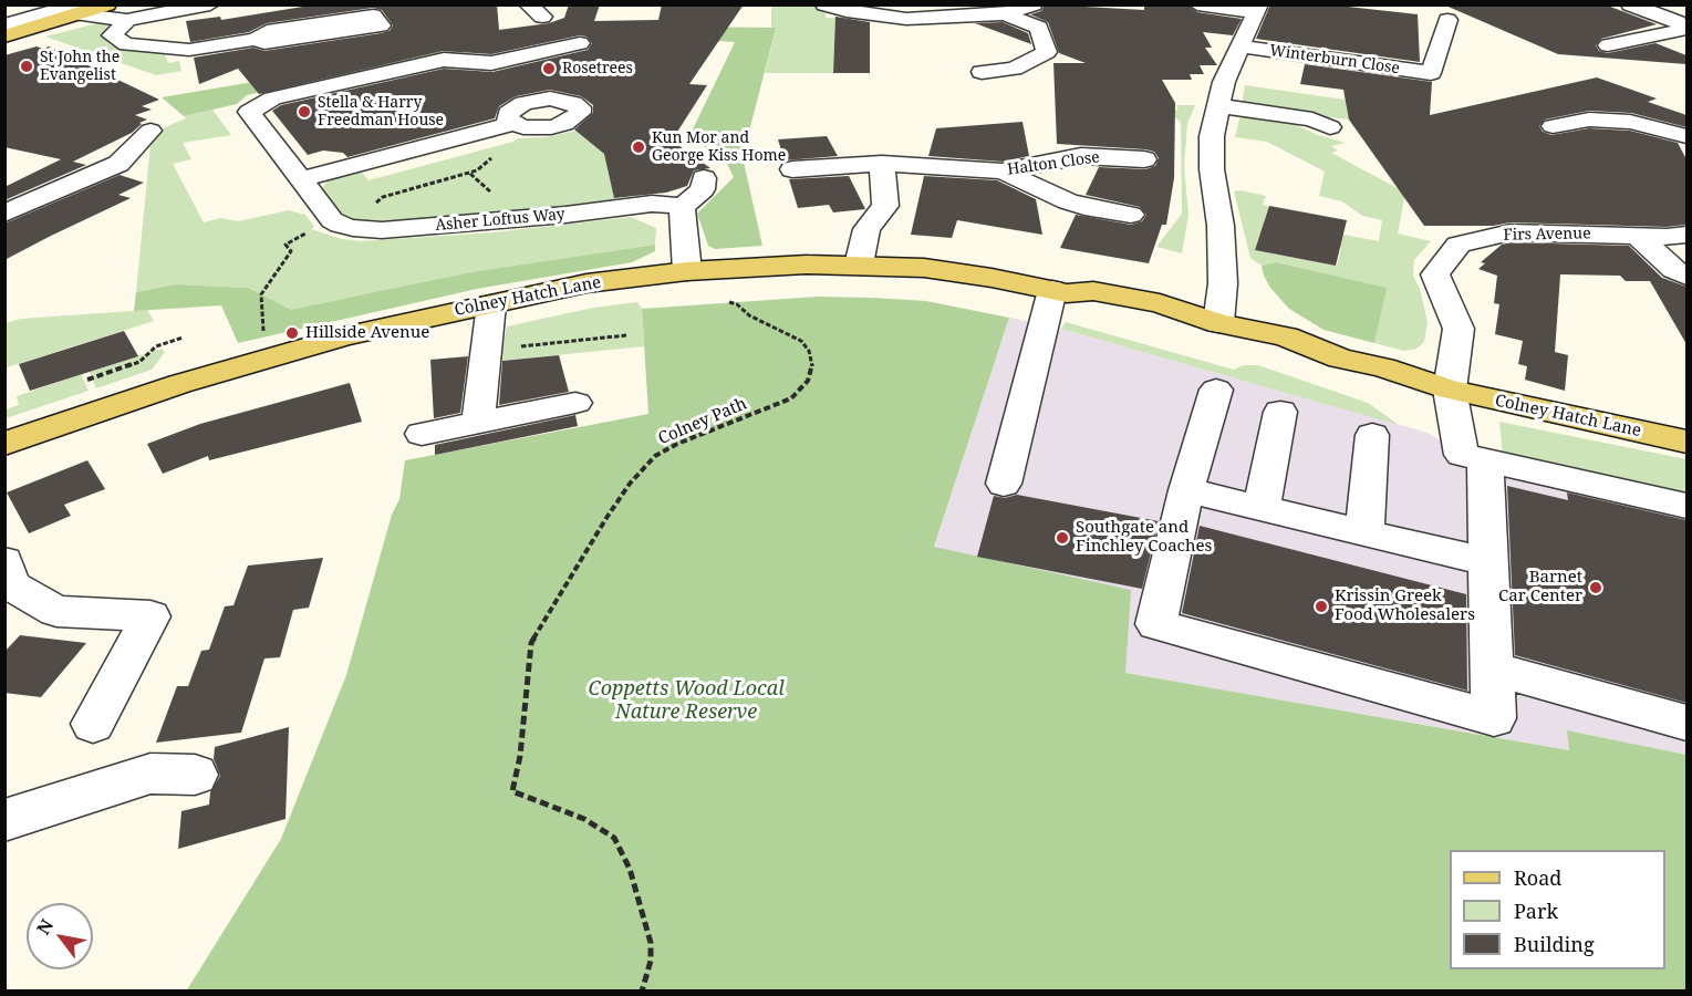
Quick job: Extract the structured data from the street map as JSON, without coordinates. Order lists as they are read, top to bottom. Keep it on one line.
{"streets":{"main road":["Colney Hatch Lane"],"street":["Winterburn Close","Halton Close","Asher Loftus Way","Firs Avenue"],"path":["Colney Path"]},"crossings":[["Firs Avenue","Colney Hatch Lane"]],"parks":["Coppetts Wood Local Nature Reserve"],"places":["St John the Evangelist","Rosetrees","Stella & Harry Freedman House","Kun Mor and George Kiss Home","Hillside Avenue","Southgate and Finchley Coaches","Barnet Car Center","Krissin Greek Food Wholesalers"],"legend":["Road","Park","Building"],"north":"top left"}
